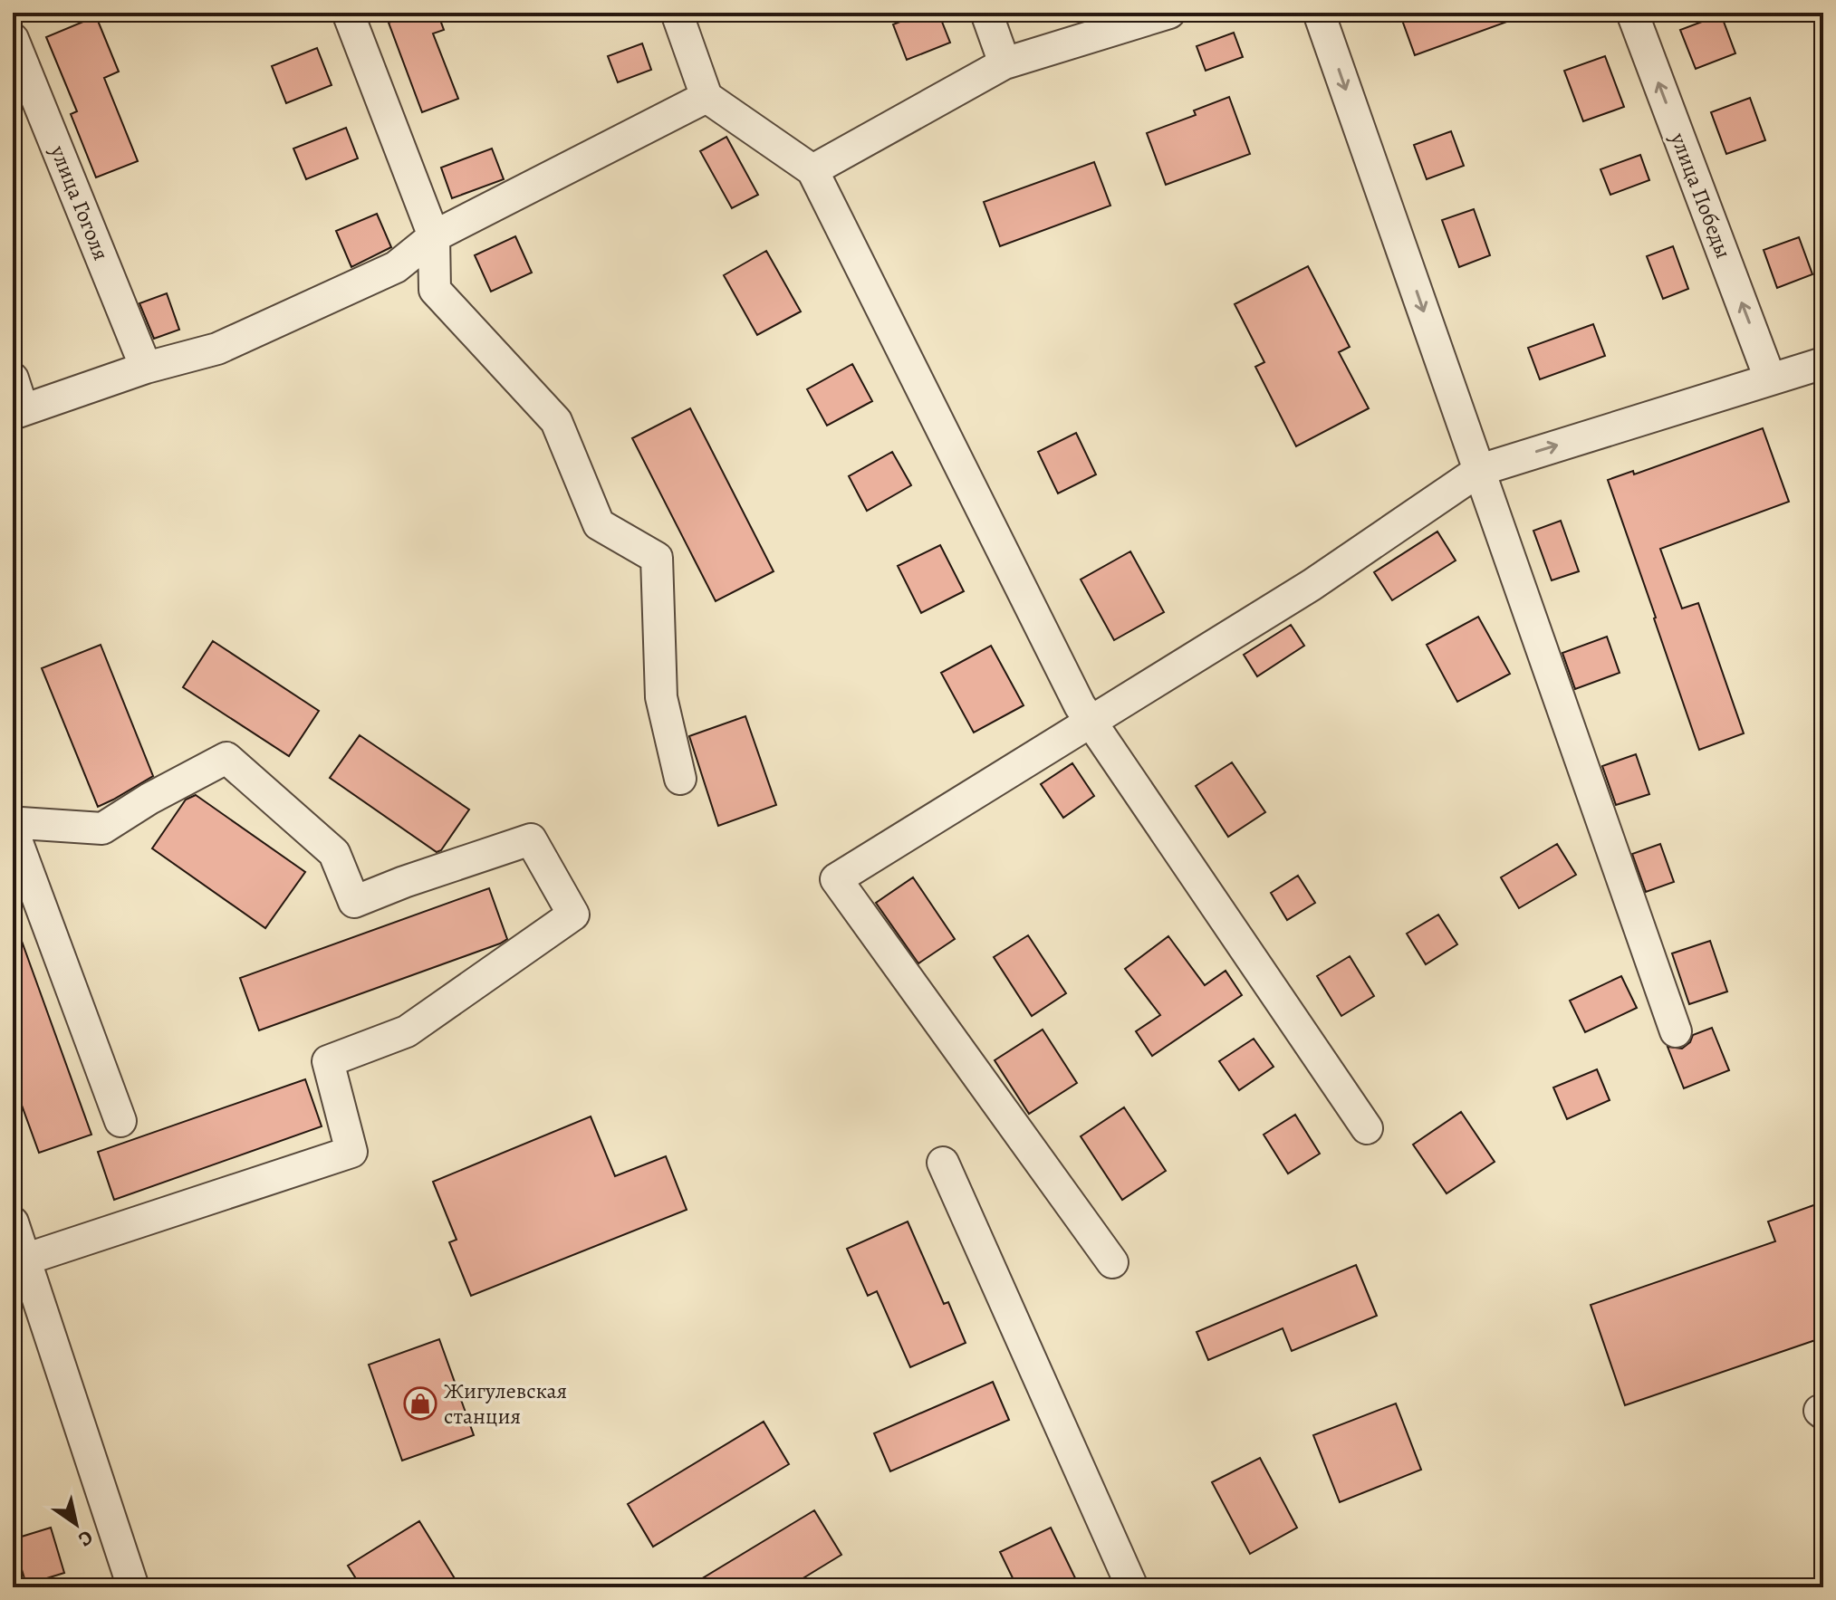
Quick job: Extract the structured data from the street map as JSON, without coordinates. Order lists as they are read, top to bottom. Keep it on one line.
{"streets":{"street":["улица Победы","улица Гоголя"]},"one_way":["улица Победы"],"places":{"shop":["Жигулевская станция"]},"north":"bottom right"}
